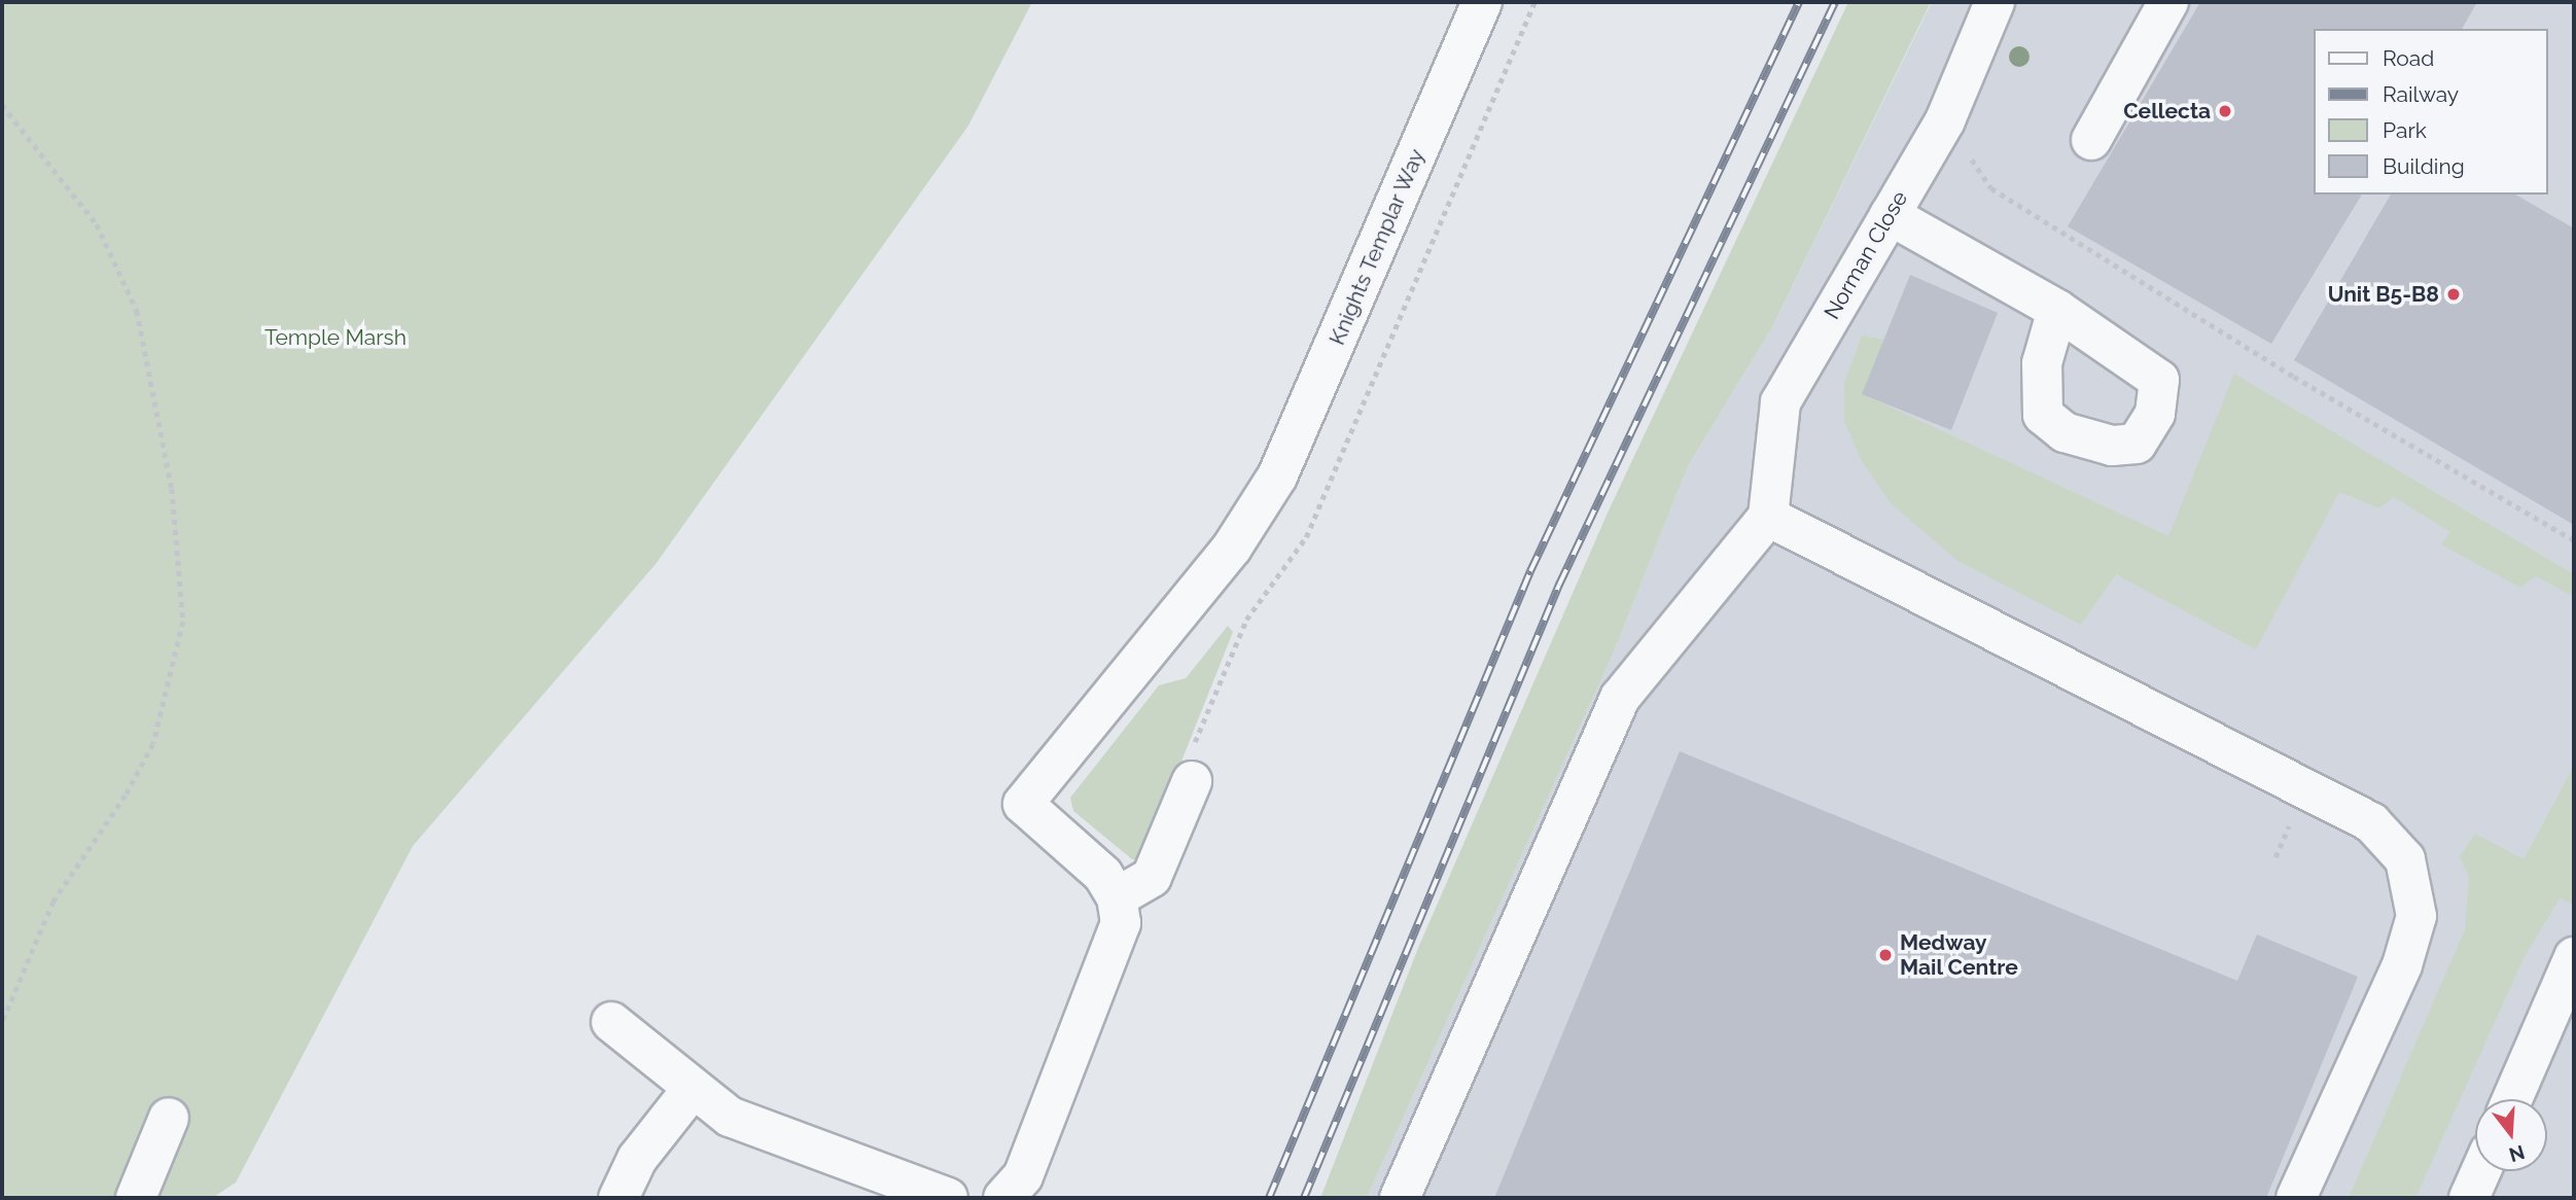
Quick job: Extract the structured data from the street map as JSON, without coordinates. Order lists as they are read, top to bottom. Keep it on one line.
{"streets":{"street":["Knights Templar Way","Norman Close"]},"parks":["Temple Marsh"],"places":["Cellecta","Unit B5-B8","Medway Mail Centre"],"legend":["Road","Railway","Park","Building"],"north":"bottom"}
